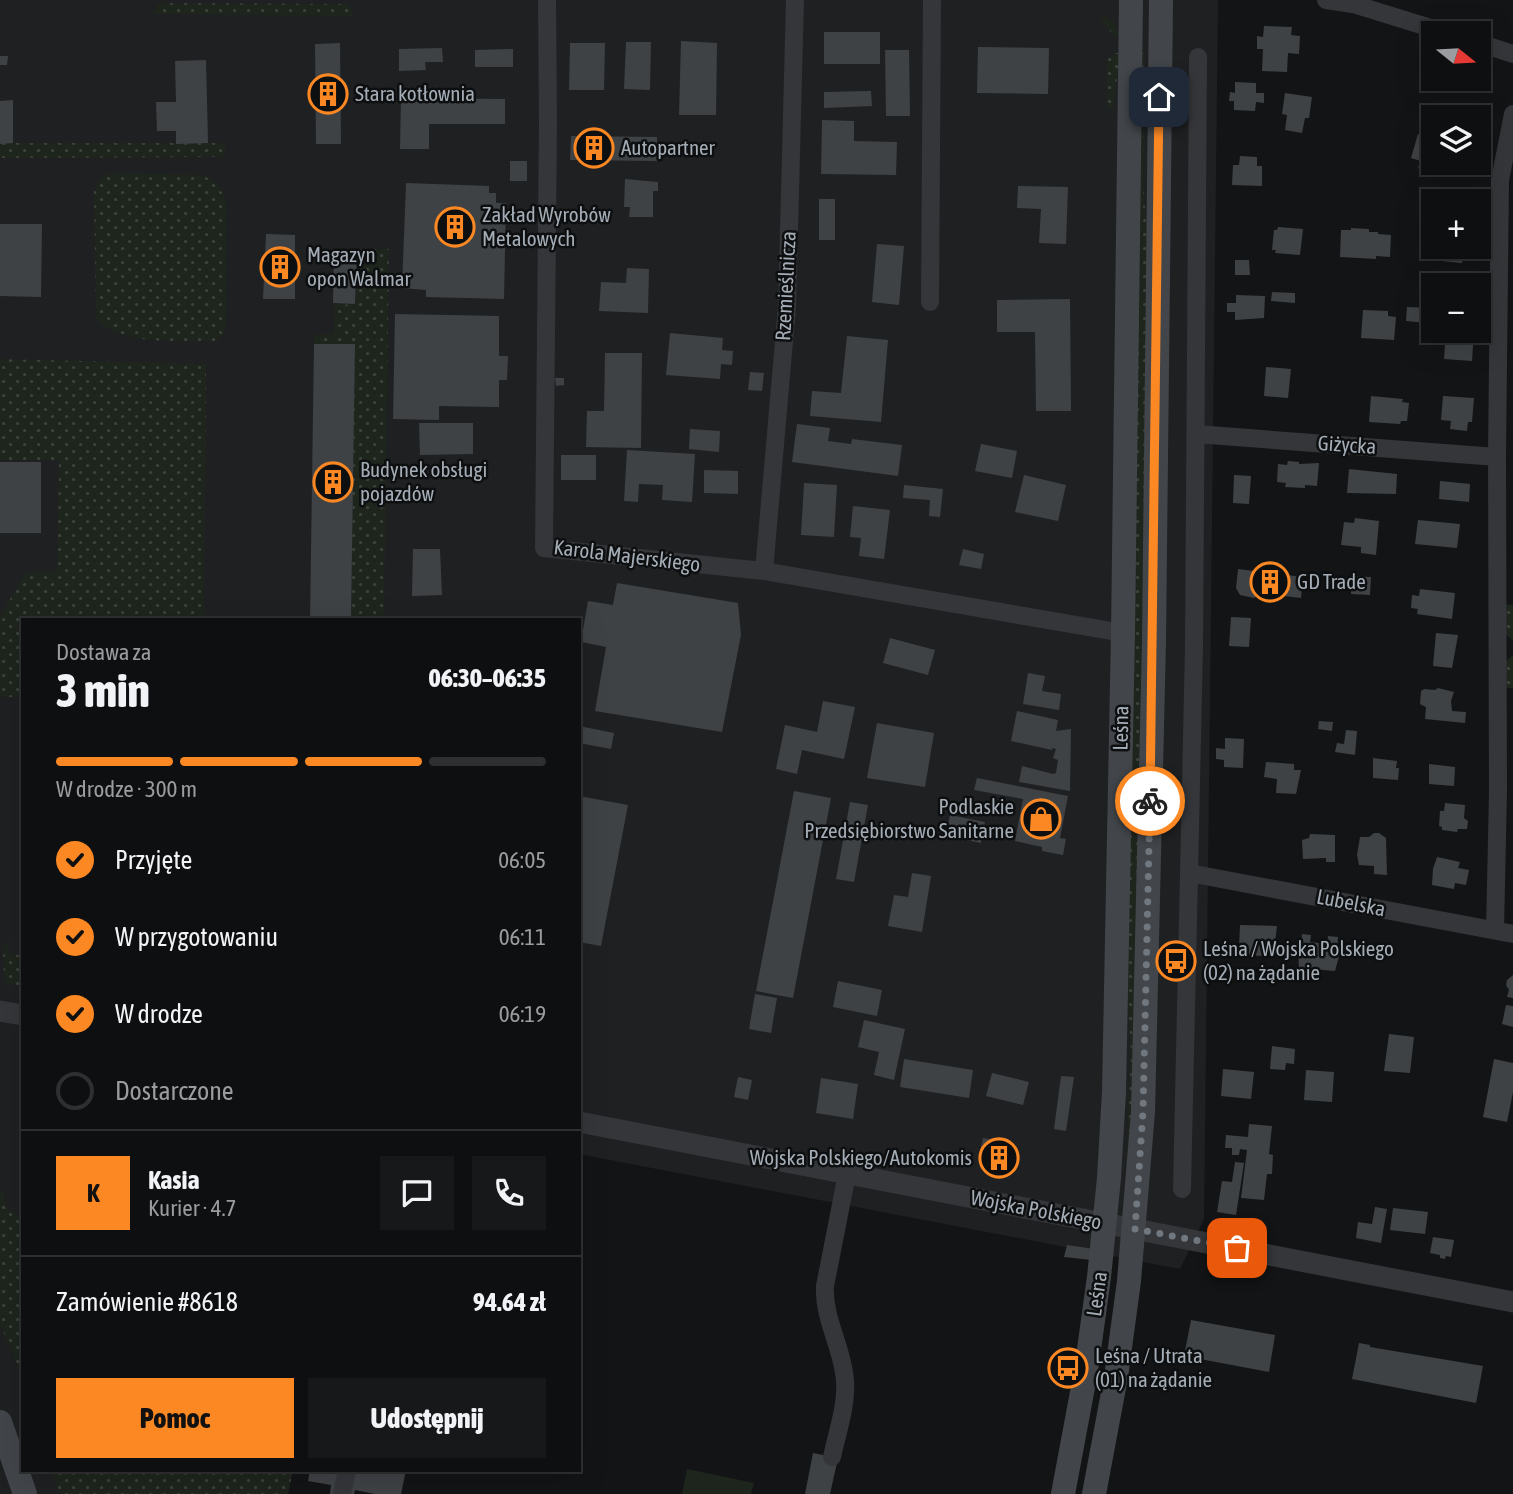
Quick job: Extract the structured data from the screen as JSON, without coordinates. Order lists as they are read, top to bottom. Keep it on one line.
{"streets":{"main road":["Leśna"],"street":["Rzemieślnicza","Giżycka","Karola Majerskiego","Lubelska","Wojska Polskiego"]},"crossings":[["Rzemieślnicza","Karola Majerskiego"],["Karola Majerskiego","Leśna"],["Leśna","Wojska Polskiego"]],"places":{"building":["Stara kotłownia","Autopartner","Zakład Wyrobów Metalowych","Magazyn opon Walmar","Budynek obsługi pojazdów","GD Trade","Wojska Polskiego/Autokomis"],"shop":["Podlaskie Przedsiębiorstwo Sanitarne"],"bus stop":["Leśna / Wojska Polskiego (02) na żądanie","Leśna / Utrata (01) na żądanie"]},"north":"right","page":{"map_buttons":["+","−"],"heading":["3 min","Dostawa za","06:30–06:35"],"panel":["Kasia","Kurier · 4.7","Zamówienie #8618","94.64 zł"],"bar":"W drodze · 300 m","list":[["Przyjęte","06:05"],["W przygotowaniu","06:11"],["W drodze","06:19"],"Dostarczone"],"round":"K","buttons":["Pomoc","Udostępnij"]}}
